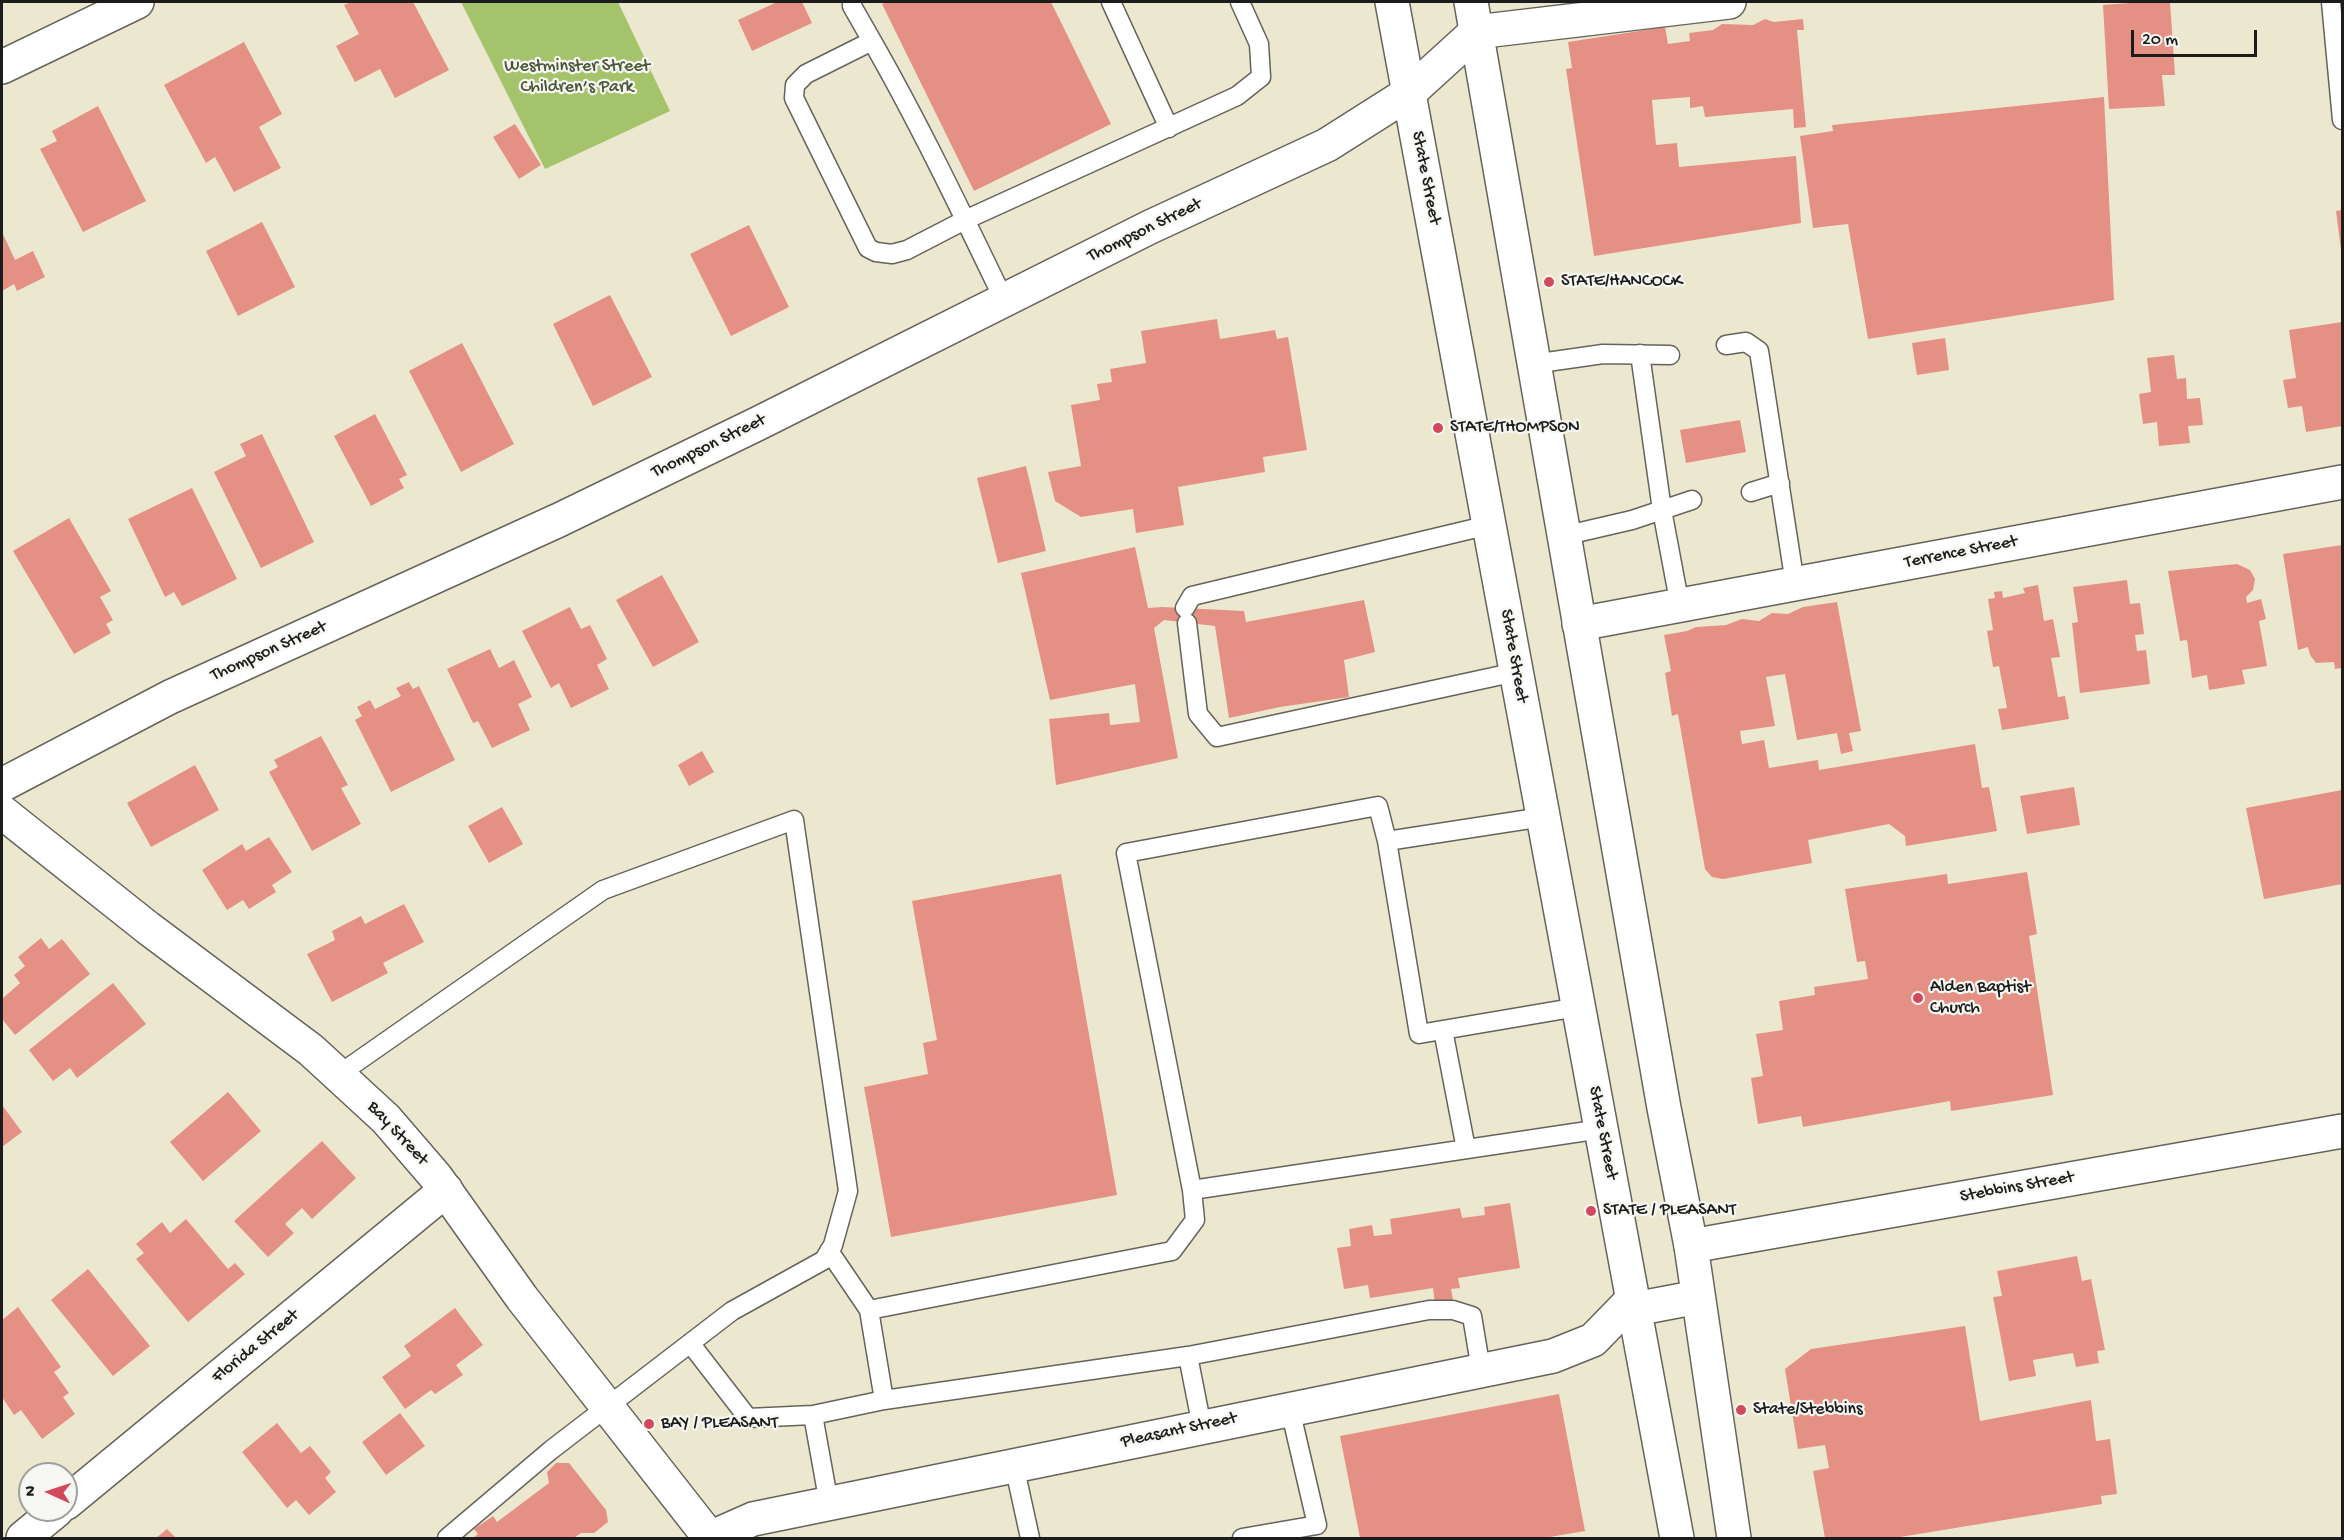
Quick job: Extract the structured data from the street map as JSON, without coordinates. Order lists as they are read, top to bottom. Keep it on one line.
{"streets":{"main road":["State Street","Thompson Street","Terrence Street","Bay Street","Stebbins Street","Florida Street","Pleasant Street"]},"crossings":[["State Street","Thompson Street"],["State Street","Pleasant Street"],["Bay Street","Florida Street"],["Bay Street","Pleasant Street"]],"parks":["Westminster Street Children’s Park"],"places":["STATE/HANCOCK","STATE/THOMPSON","Alden Baptist Church","STATE / PLEASANT","State/Stebbins","BAY / PLEASANT"],"scale_bar":"20 m","north":"left"}
